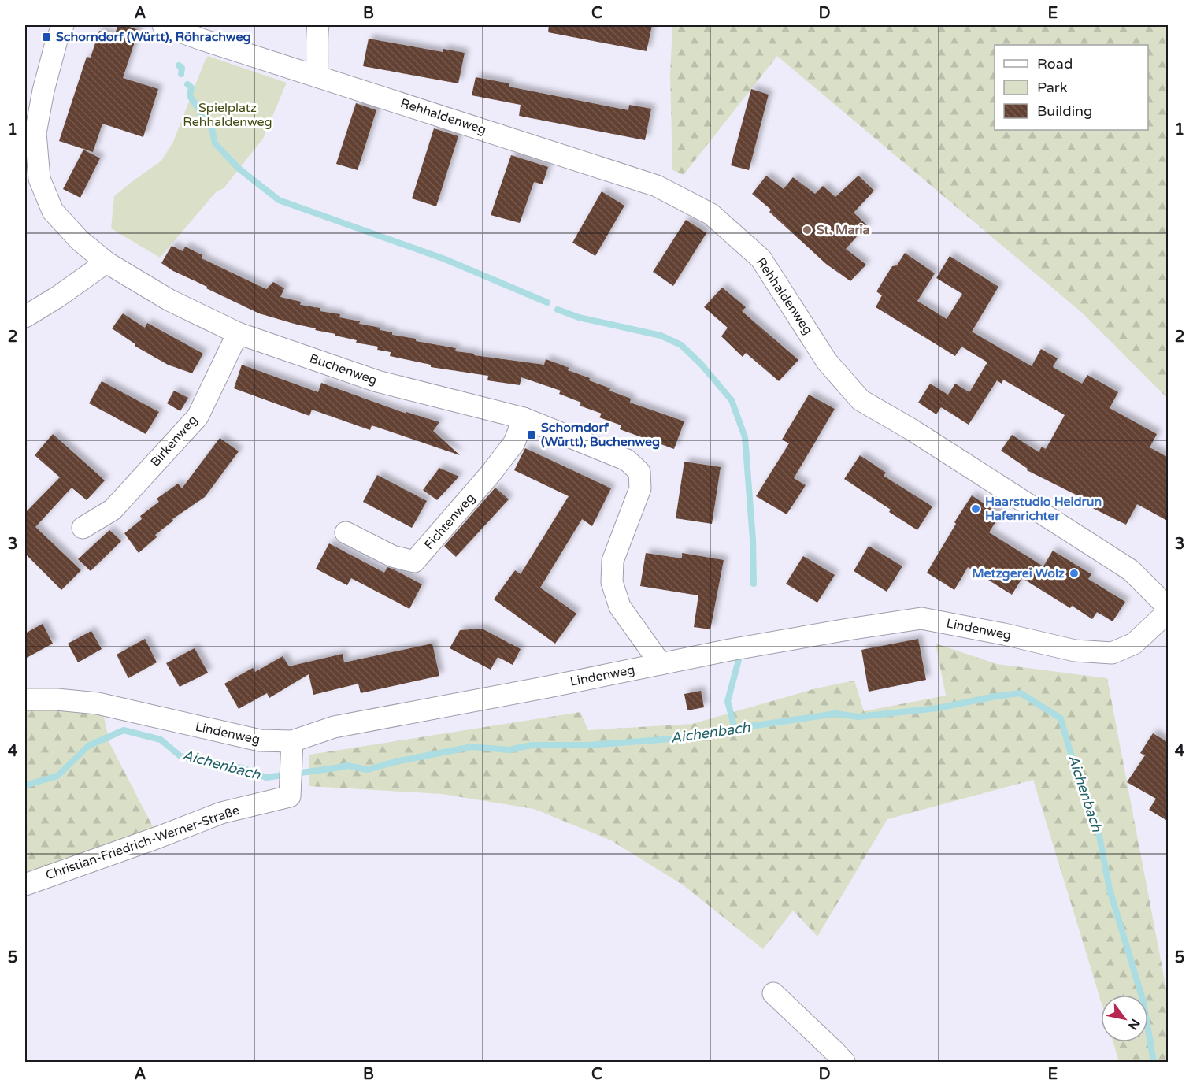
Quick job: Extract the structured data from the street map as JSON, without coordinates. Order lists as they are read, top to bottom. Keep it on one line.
{"streets":{"street":["Rehhaldenweg","Buchenweg","Birkenweg","Fichtenweg","Lindenweg","Christian-Friedrich-Werner-Straße"]},"crossings":[["Rehhaldenweg","Lindenweg"],["Buchenweg","Birkenweg"],["Buchenweg","Fichtenweg"],["Buchenweg","Lindenweg"],["Lindenweg","Christian-Friedrich-Werner-Straße"]],"water":["Aichenbach"],"parks":["Spielplatz Rehhaldenweg"],"places":{"transit":["Schorndorf (Württ), Röhrachweg","Schorndorf (Württ), Buchenweg"],"other":["St. Maria","Haarstudio Heidrun Hafenrichter","Metzgerei Wolz"]},"legend":["Road","Park","Building"],"north":"bottom right","grid":{"columns":["A","B","C","D","E"],"rows":["1","2","3","4","5"]}}
